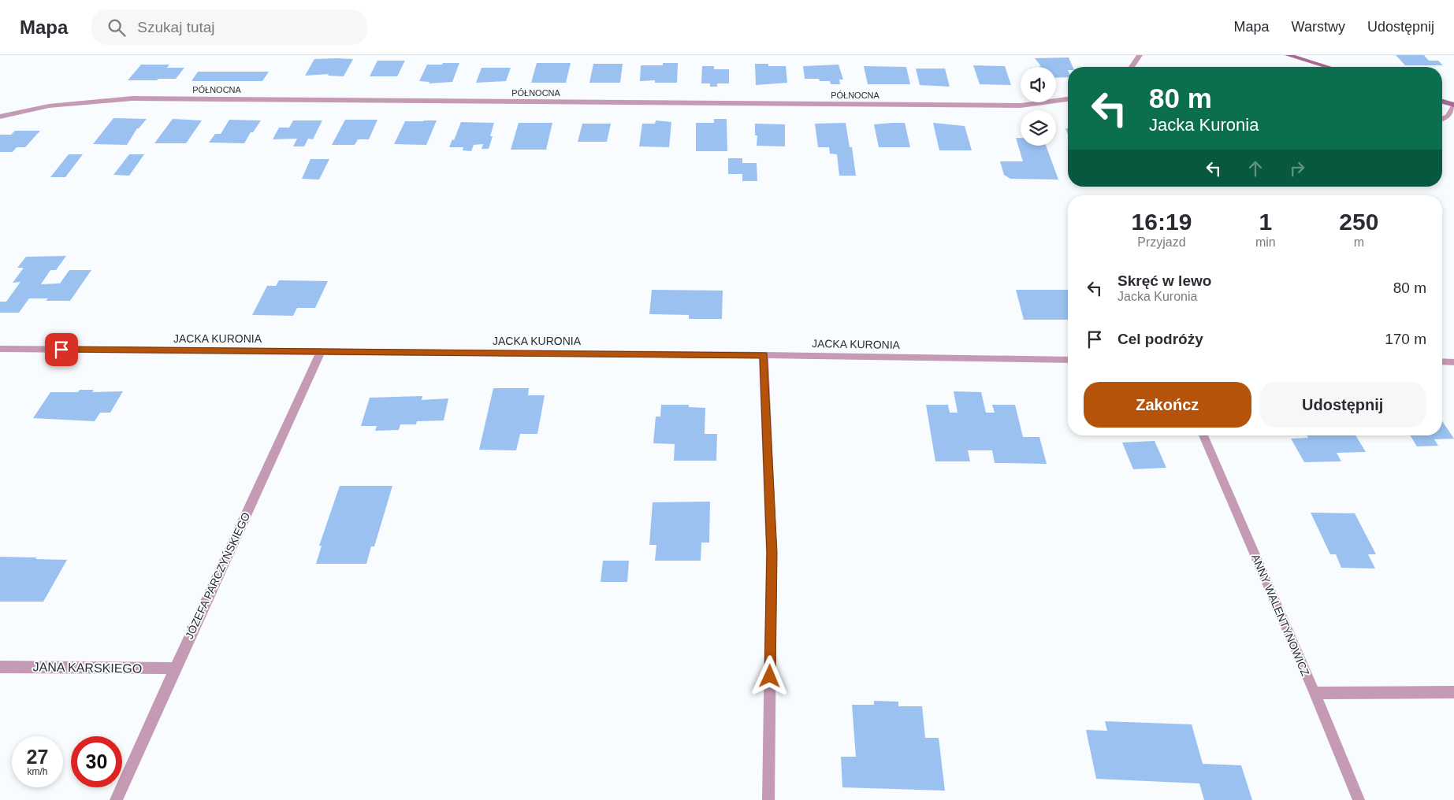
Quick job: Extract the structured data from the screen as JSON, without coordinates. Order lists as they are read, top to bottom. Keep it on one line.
{"streets":{"street":["PÓŁNOCNA","JACKA KURONIA","JÓZEFA PARCZYŃSKIEGO","ANNY WALENTYNOWICZ","JANA KARSKIEGO"]},"crossings":[["JACKA KURONIA","JÓZEFA PARCZYŃSKIEGO"],["JÓZEFA PARCZYŃSKIEGO","JANA KARSKIEGO"]],"page":{"header":"Mapa","search":"Szukaj tutaj","nav":["Mapa","Warstwy","Udostępnij"],"turn":["80 m","Jacka Kuronia"],"eta":["16:19","Przyjazd","1","min","250","m"],"list":[{"name":"Skręć w lewo","note":"Jacka Kuronia","value":"80 m"},{"name":"Cel podróży","value":"170 m"}],"buttons":["Zakończ","Udostępnij"],"speed":"27 km/h","limit":"30"}}
